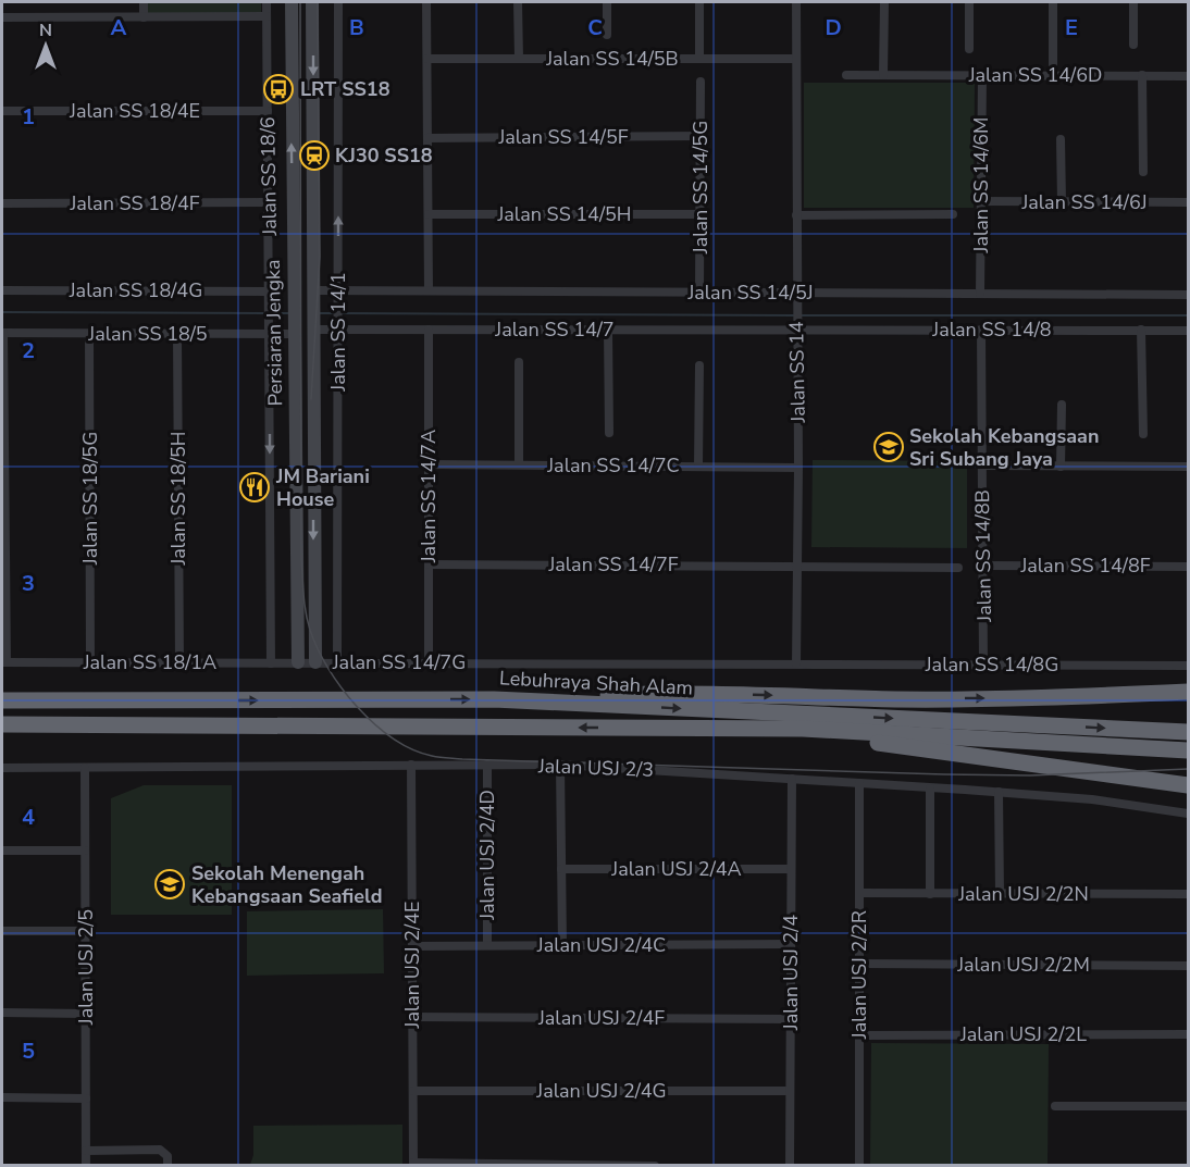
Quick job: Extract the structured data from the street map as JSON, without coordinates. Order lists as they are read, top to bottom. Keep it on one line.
{"streets":{"highway":["Lebuhraya Shah Alam"],"main road":["Persiaran Jengka"],"street":["Jalan SS 14/5B","Jalan SS 14/6D","Jalan SS 18/4E","Jalan SS 14/5F","Jalan SS 18/6","Jalan SS 14/6M","Jalan SS 14/5G","Jalan SS 14/6J","Jalan SS 18/4F","Jalan SS 14/5H","Jalan SS 18/4G","Jalan SS 14/5J","Jalan SS 14/7","Jalan SS 14/8","Jalan SS 14/1","Jalan SS 18/5","Jalan SS 14","Jalan SS 14/7C","Jalan SS 14/7A","Jalan SS 18/5G","Jalan SS 18/5H","Jalan SS 14/8B","Jalan SS 14/7F","Jalan SS 14/8F","Jalan SS 18/1A","Jalan SS 14/7G","Jalan SS 14/8G","Jalan USJ 2/3","Jalan USJ 2/4D","Jalan USJ 2/4A","Jalan USJ 2/2N","Jalan USJ 2/4C","Jalan USJ 2/4E","Jalan USJ 2/2M","Jalan USJ 2/5","Jalan USJ 2/4","Jalan USJ 2/2R","Jalan USJ 2/4F","Jalan USJ 2/2L","Jalan USJ 2/4G"]},"crossings":[["Jalan SS 14/5B","Jalan SS 14"],["Jalan SS 14/6D","Jalan SS 14/6M"],["Jalan SS 18/4E","Jalan SS 18/6"],["Jalan SS 14/5F","Jalan SS 14/5G"],["Jalan SS 18/6","Jalan SS 18/4F"],["Jalan SS 18/6","Jalan SS 18/4G"],["Jalan SS 18/6","Jalan SS 18/5"],["Jalan SS 18/6","Jalan SS 18/1A"],["Jalan SS 14/6M","Jalan SS 14/6J"],["Jalan SS 14/6M","Jalan SS 14/5J"],["Jalan SS 14/5G","Jalan SS 14/5H"],["Jalan SS 14/5G","Jalan SS 14/5J"],["Jalan SS 14/5J","Jalan SS 14/1"],["Jalan SS 14/5J","Persiaran Jengka"],["Jalan SS 14/5J","Jalan SS 14"],["Jalan SS 14/7","Jalan SS 14/8"],["Jalan SS 14/7","Jalan SS 14/1"],["Jalan SS 14/7","Persiaran Jengka"],["Jalan SS 14/7","Jalan SS 14"],["Jalan SS 14/7","Jalan SS 14/7A"],["Jalan SS 14/8","Jalan SS 14"],["Jalan SS 14/8","Jalan SS 14/8B"],["Jalan SS 14/1","Jalan SS 14/7G"],["Persiaran Jengka","Jalan SS 18/5"],["Persiaran Jengka","Jalan SS 18/1A"],["Persiaran Jengka","Jalan SS 14/7G"],["Jalan SS 18/5","Jalan SS 18/5G"],["Jalan SS 18/5","Jalan SS 18/5H"],["Jalan SS 14","Jalan SS 14/7C"],["Jalan SS 14","Jalan SS 14/7F"],["Jalan SS 14","Jalan SS 14/7G"],["Jalan SS 14","Jalan SS 14/8G"],["Jalan SS 14/7C","Jalan SS 14/7A"],["Jalan SS 14/7A","Jalan SS 14/7F"],["Jalan SS 14/7A","Jalan SS 14/7G"],["Jalan SS 18/5G","Jalan SS 18/1A"],["Jalan SS 18/5H","Jalan SS 18/1A"],["Jalan SS 14/8B","Jalan SS 14/8F"],["Jalan SS 14/8B","Jalan SS 14/8G"],["Jalan SS 14/7G","Jalan SS 14/8G"],["Jalan USJ 2/3","Jalan USJ 2/4D"],["Jalan USJ 2/3","Jalan USJ 2/4E"],["Jalan USJ 2/3","Jalan USJ 2/5"],["Jalan USJ 2/3","Jalan USJ 2/4"],["Jalan USJ 2/3","Jalan USJ 2/2R"],["Jalan USJ 2/4D","Jalan USJ 2/4C"],["Jalan USJ 2/4A","Jalan USJ 2/4"],["Jalan USJ 2/2N","Jalan USJ 2/2R"],["Jalan USJ 2/4C","Jalan USJ 2/4E"],["Jalan USJ 2/4C","Jalan USJ 2/4"],["Jalan USJ 2/4E","Jalan USJ 2/4F"],["Jalan USJ 2/4E","Jalan USJ 2/4G"],["Jalan USJ 2/2M","Jalan USJ 2/2R"],["Jalan USJ 2/4","Jalan USJ 2/4F"],["Jalan USJ 2/4","Jalan USJ 2/4G"],["Jalan USJ 2/2R","Jalan USJ 2/2L"]],"one_way":["Jalan SS 18/6","Jalan SS 14/1"],"places":{"bus stop":["LRT SS18"],"station":["KJ30 SS18"],"school or university":["Sekolah Kebangsaan Sri Subang Jaya","Sekolah Menengah Kebangsaan Seafield"],"restaurant":["JM Bariani House"]},"north":"top","grid":{"columns":["A","B","C","D","E"],"rows":["1","2","3","4","5"]}}
